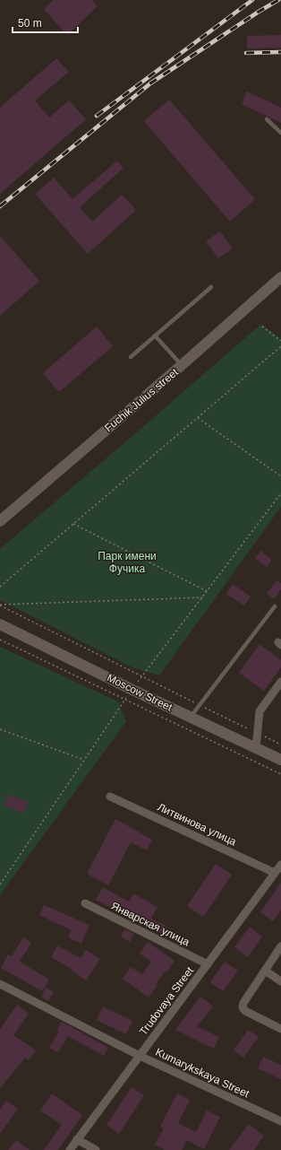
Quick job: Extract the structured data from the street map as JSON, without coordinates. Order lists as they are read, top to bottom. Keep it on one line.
{"streets":{"street":["Fuchik Julius street","Moscow Street","Литвинова улица","Январская улица","Trudovaya Street","Kumarykskaya Street"]},"crossings":[["Литвинова улица","Trudovaya Street"],["Январская улица","Trudovaya Street"],["Trudovaya Street","Kumarykskaya Street"]],"parks":["Парк имени Фучика"],"scale_bar":"50 m"}
